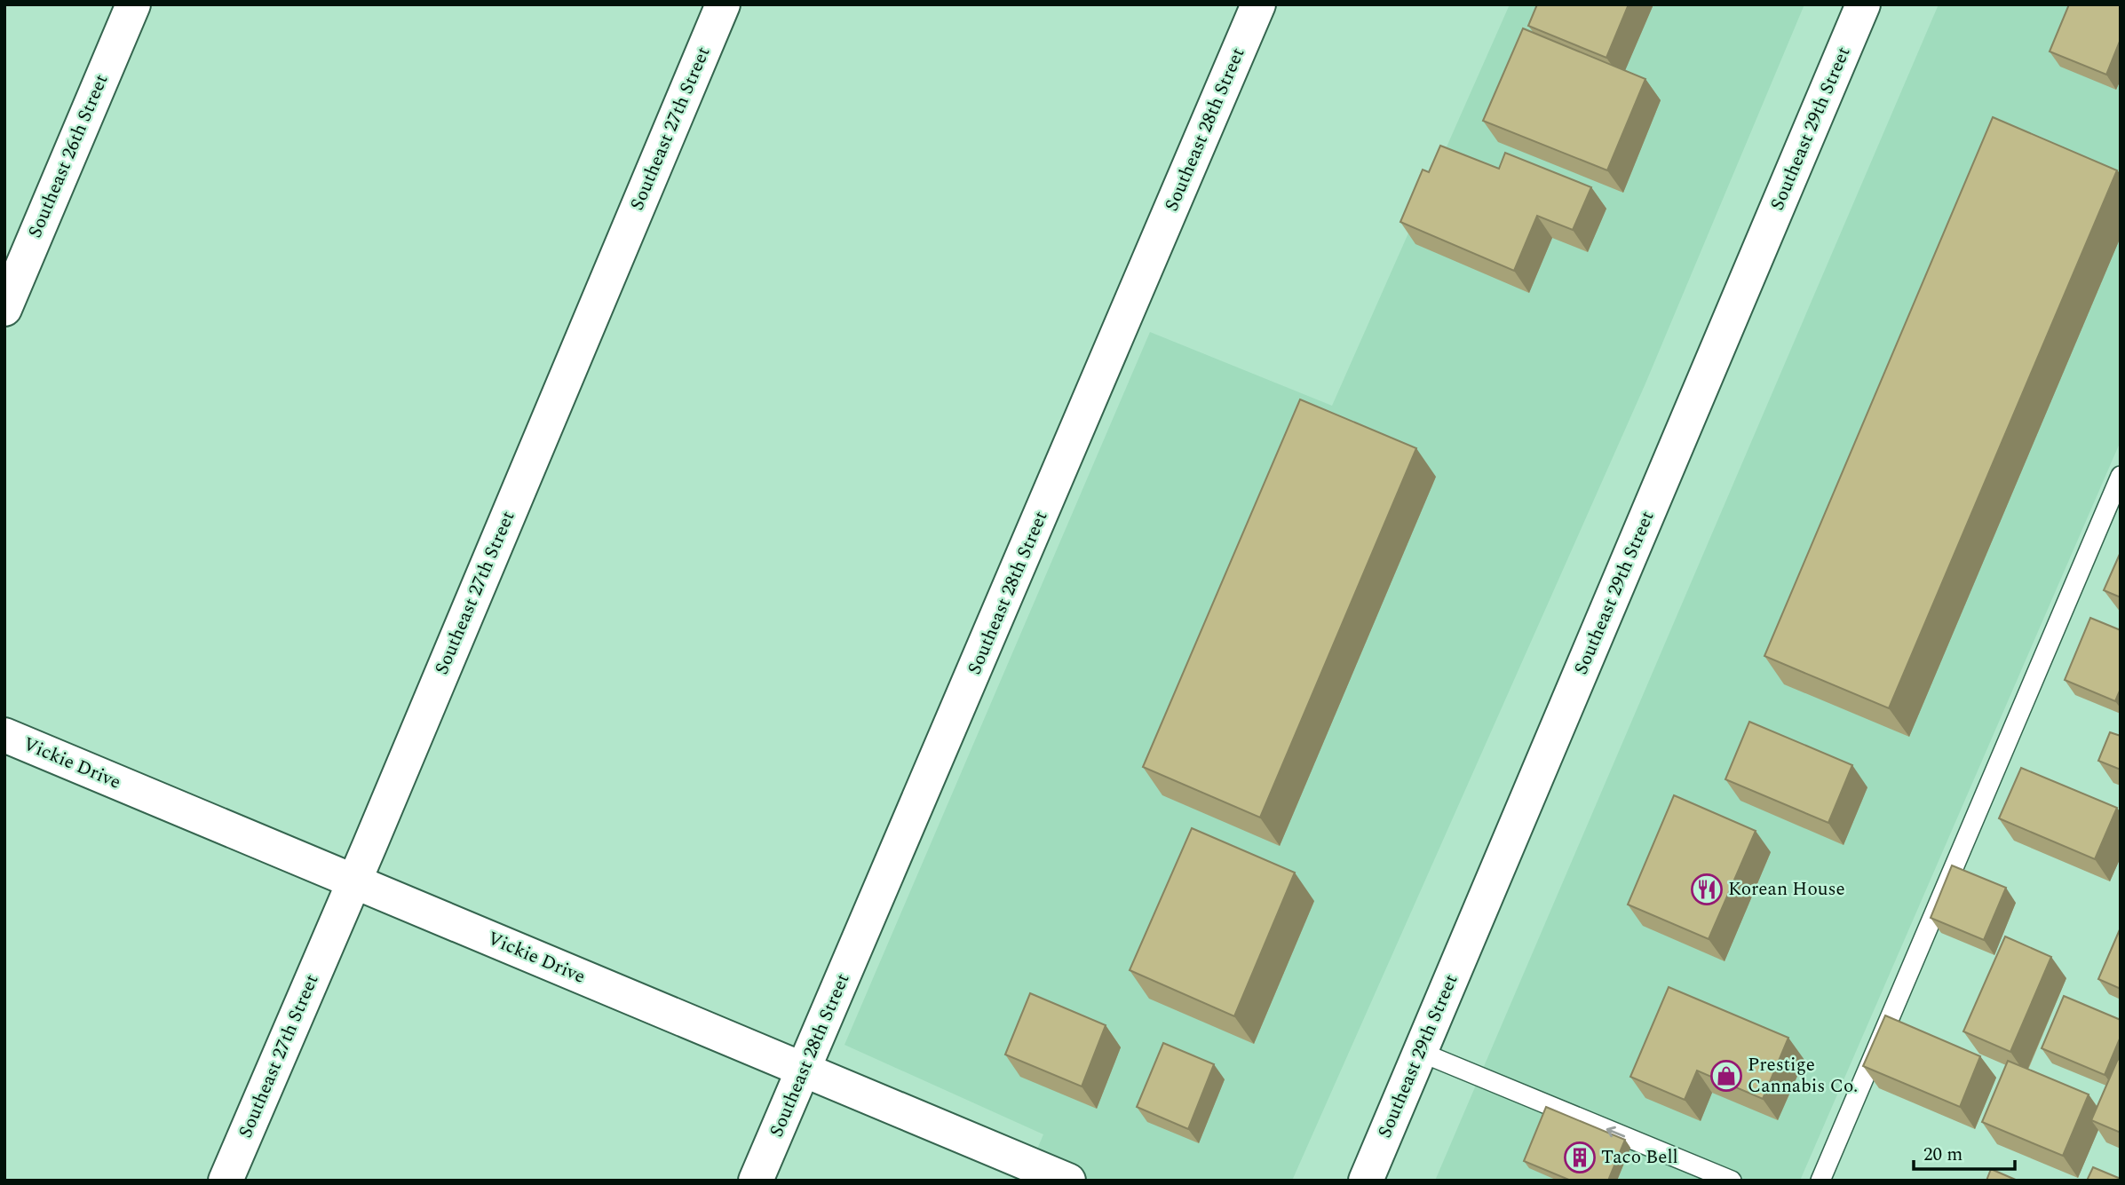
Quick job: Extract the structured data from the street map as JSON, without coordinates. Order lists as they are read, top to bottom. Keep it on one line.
{"streets":{"street":["Southeast 27th Street","Southeast 29th Street","Southeast 28th Street","Southeast 26th Street","Vickie Drive"]},"crossings":[["Southeast 27th Street","Vickie Drive"],["Southeast 28th Street","Vickie Drive"]],"places":{"restaurant":["Korean House"],"shop":["Prestige Cannabis Co."],"building":["Taco Bell"]},"scale_bar":"20 m"}
